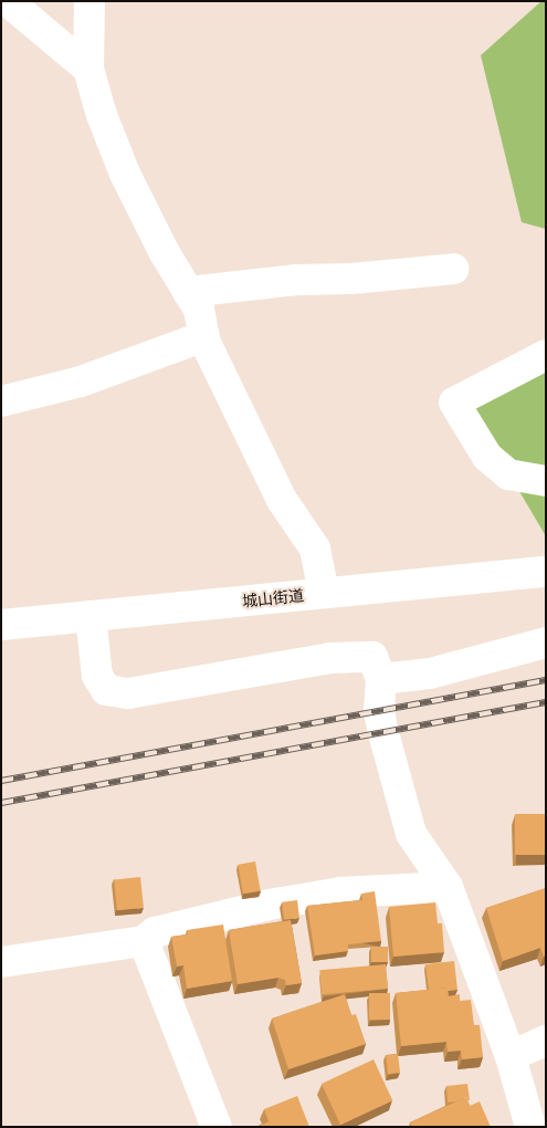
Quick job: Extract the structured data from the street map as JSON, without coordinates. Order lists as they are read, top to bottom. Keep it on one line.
{"streets":{"street":["城山街道"]}}
